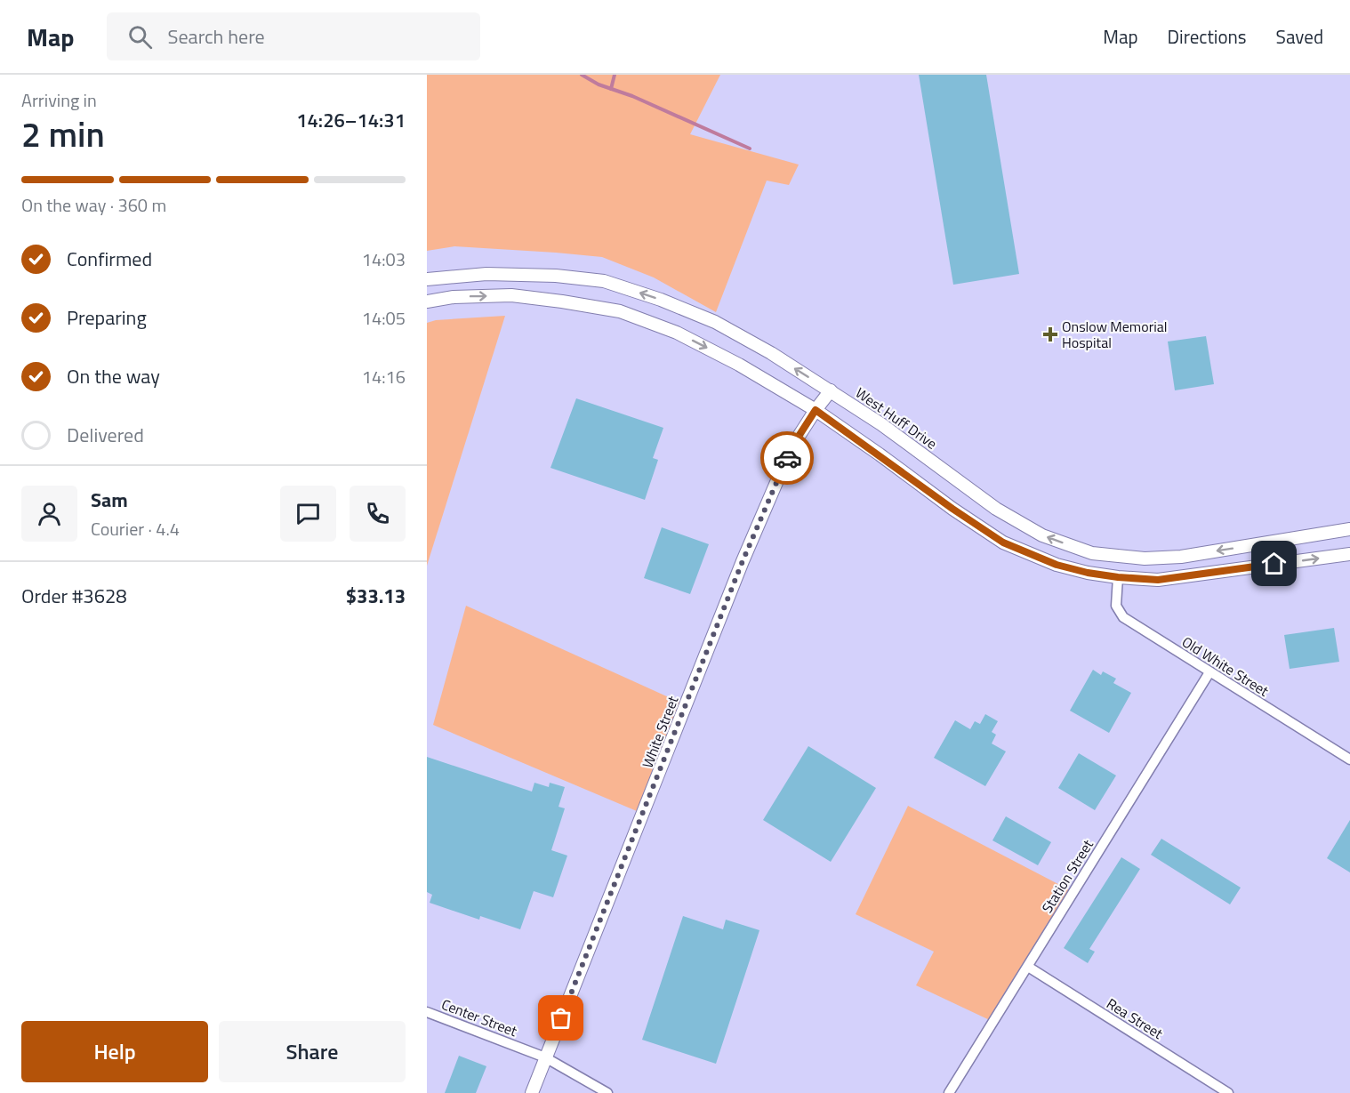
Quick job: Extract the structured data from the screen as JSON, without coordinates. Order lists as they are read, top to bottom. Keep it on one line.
{"streets":{"street":["West Huff Drive","Old White Street","White Street","Station Street","Center Street","Rea Street"]},"crossings":[["West Huff Drive","White Street"],["Old White Street","Station Street"],["White Street","Center Street"],["Station Street","Rea Street"]],"places":{"health":["Onslow Memorial Hospital"]},"page":{"header":"Map","search":"Search here","nav":["Map","Directions","Saved"],"heading":["2 min","Arriving in","14:26–14:31"],"panel":["Sam","Courier · 4.4","Order #3628","$33.13"],"bar":"On the way · 360 m","list":[["Confirmed","14:03"],["Preparing","14:05"],["On the way","14:16"],"Delivered"],"buttons":["Help","Share"]}}
